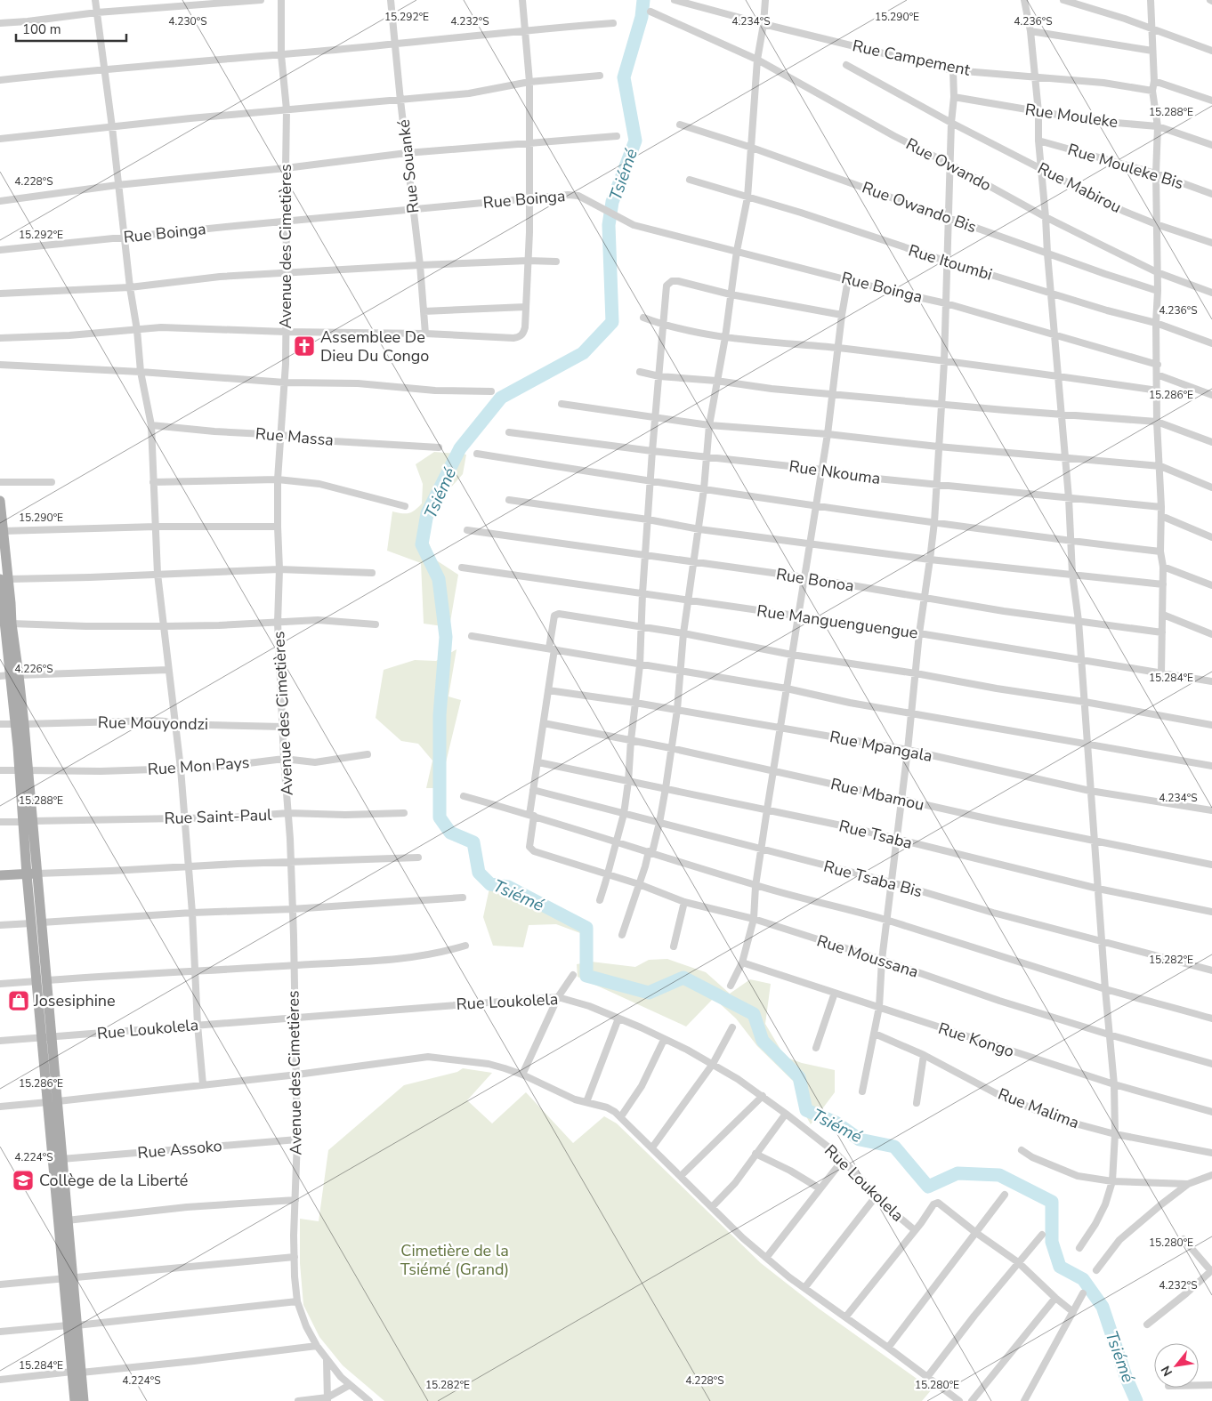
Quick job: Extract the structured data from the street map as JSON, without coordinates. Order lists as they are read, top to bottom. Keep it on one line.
{"streets":{"street":["Rue Campement","Rue Mouleke","Rue Owando","Rue Souanké","Rue Mouleke Bis","Rue Mabirou","Rue Boinga","Rue Owando Bis","Avenue des Cimetières","Rue Itoumbi","Rue Massa","Rue Nkouma","Rue Bonoa","Rue Manguenguengue","Rue Mouyondzi","Rue Mpangala","Rue Mon Pays","Rue Mbamou","Rue Saint-Paul","Rue Tsaba","Rue Tsaba Bis","Rue Moussana","Rue Loukolela","Rue Kongo","Rue Malima","Rue Assoko"]},"crossings":[["Rue Souanké","Rue Boinga"],["Rue Boinga","Avenue des Cimetières"],["Avenue des Cimetières","Rue Massa"],["Avenue des Cimetières","Rue Mouyondzi"],["Avenue des Cimetières","Rue Mon Pays"],["Avenue des Cimetières","Rue Saint-Paul"],["Avenue des Cimetières","Rue Loukolela"],["Avenue des Cimetières","Rue Assoko"]],"water":["Tsiémé"],"parks":["Cimetière de la Tsiémé (Grand)"],"places":{"church":["Assemblee De Dieu Du Congo"],"shop":["Josesiphine"],"school or university":["Collège de la Liberté"]},"scale_bar":"100 m","north":"bottom left","coordinates":["15.292°E","15.290°E","4.230°S","4.232°S","4.234°S","4.236°S","15.288°E","4.228°S","15.286°E","4.226°S","15.284°E","15.282°E","4.224°S","15.280°E"]}
